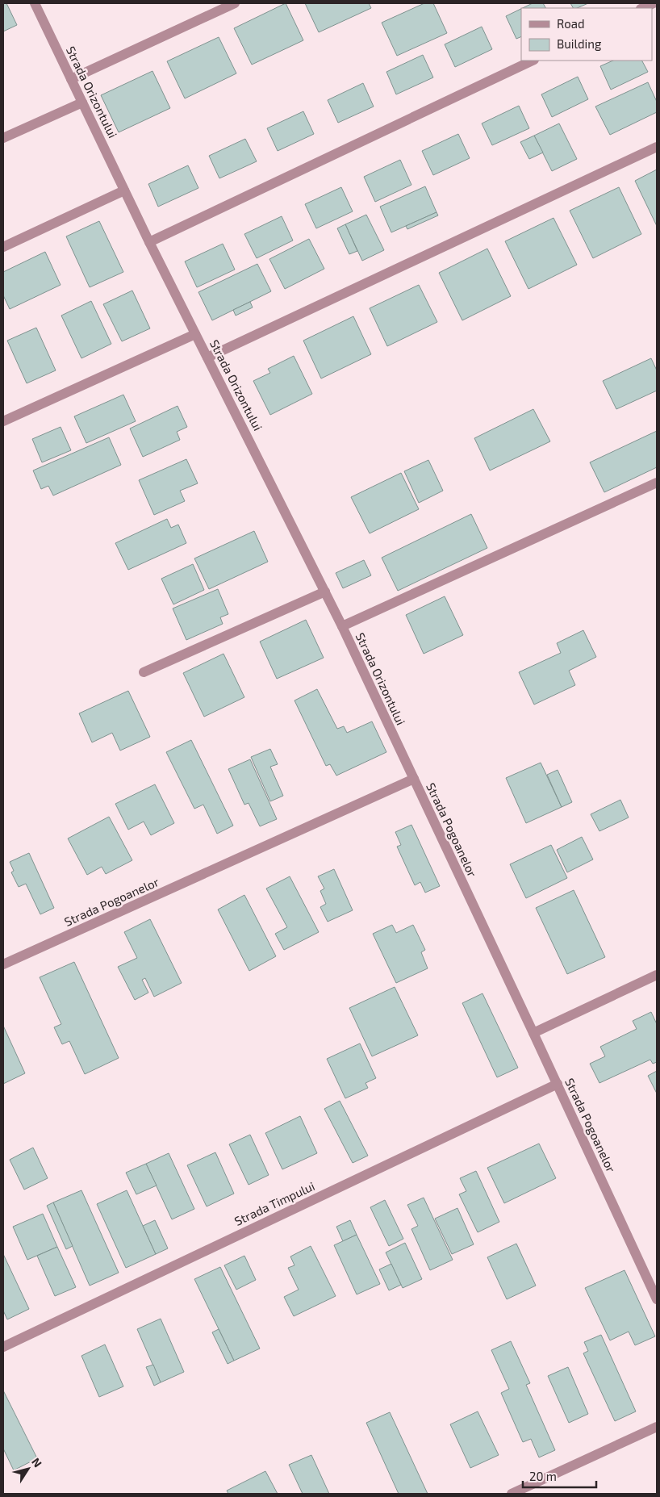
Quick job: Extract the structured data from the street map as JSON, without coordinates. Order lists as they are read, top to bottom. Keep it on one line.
{"streets":{"street":["Strada Orizontului","Strada Pogoanelor","Strada Timpului"]},"crossings":[["Strada Orizontului","Strada Pogoanelor"],["Strada Pogoanelor","Strada Timpului"]],"legend":["Road","Building"],"scale_bar":"20 m","north":"top right"}
